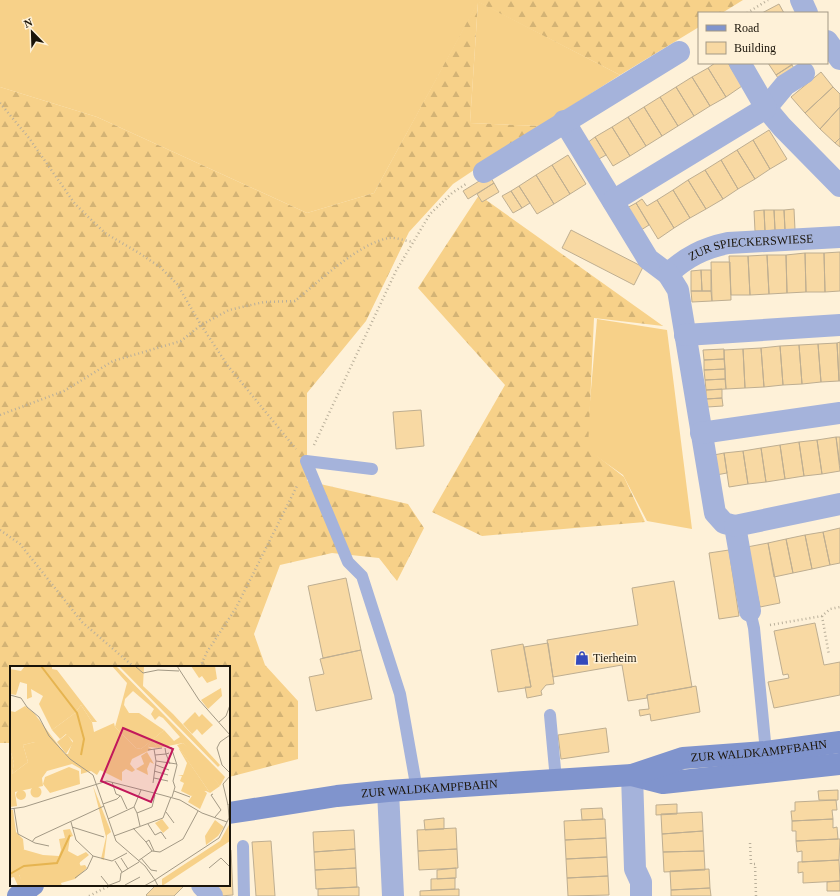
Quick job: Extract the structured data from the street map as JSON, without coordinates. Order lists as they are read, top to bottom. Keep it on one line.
{"streets":{"main road":["ZUR WALDKAMPFBAHN"],"street":["ZUR SPIECKERSWIESE"]},"places":{"shop":["Tierheim"]},"legend":["Road","Building"],"north":"top left"}
